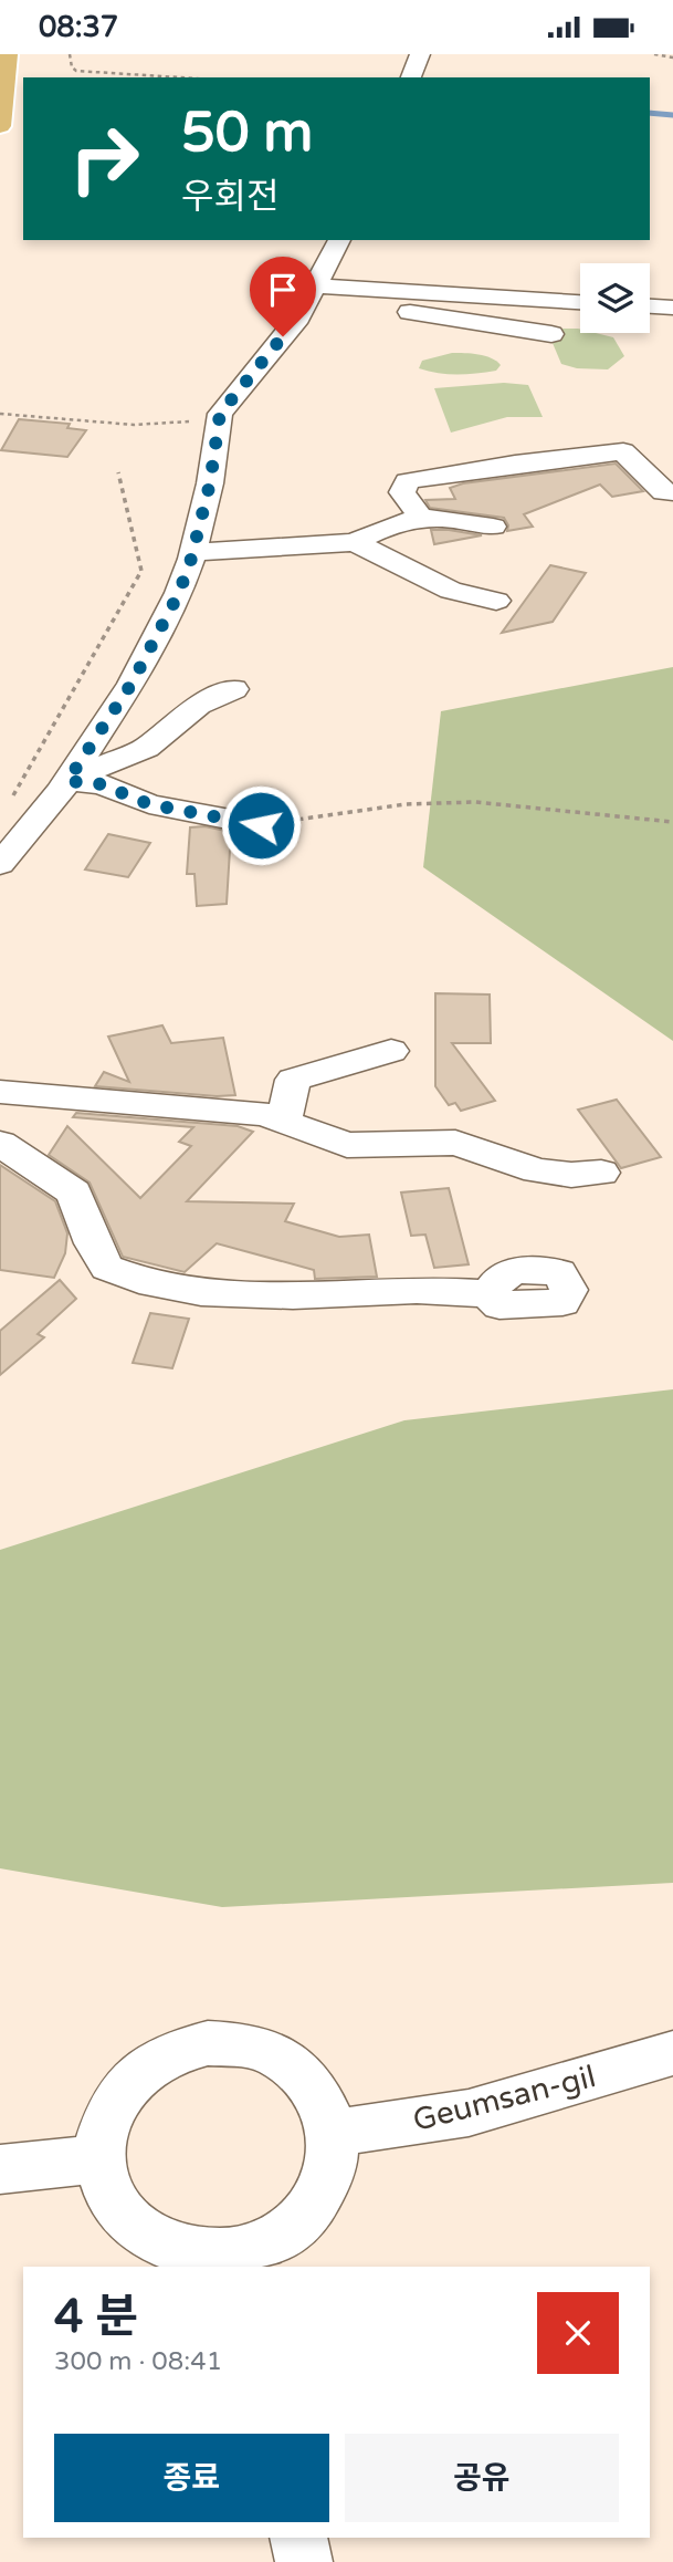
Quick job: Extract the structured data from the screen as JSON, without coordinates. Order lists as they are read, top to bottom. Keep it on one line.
{"streets":{"street":["Geumsan-gil"]},"page":{"status":"08:37","turn":["50 m","우회전"],"heading":["4 분","300 m · 08:41"],"buttons":["종료","공유"]}}
